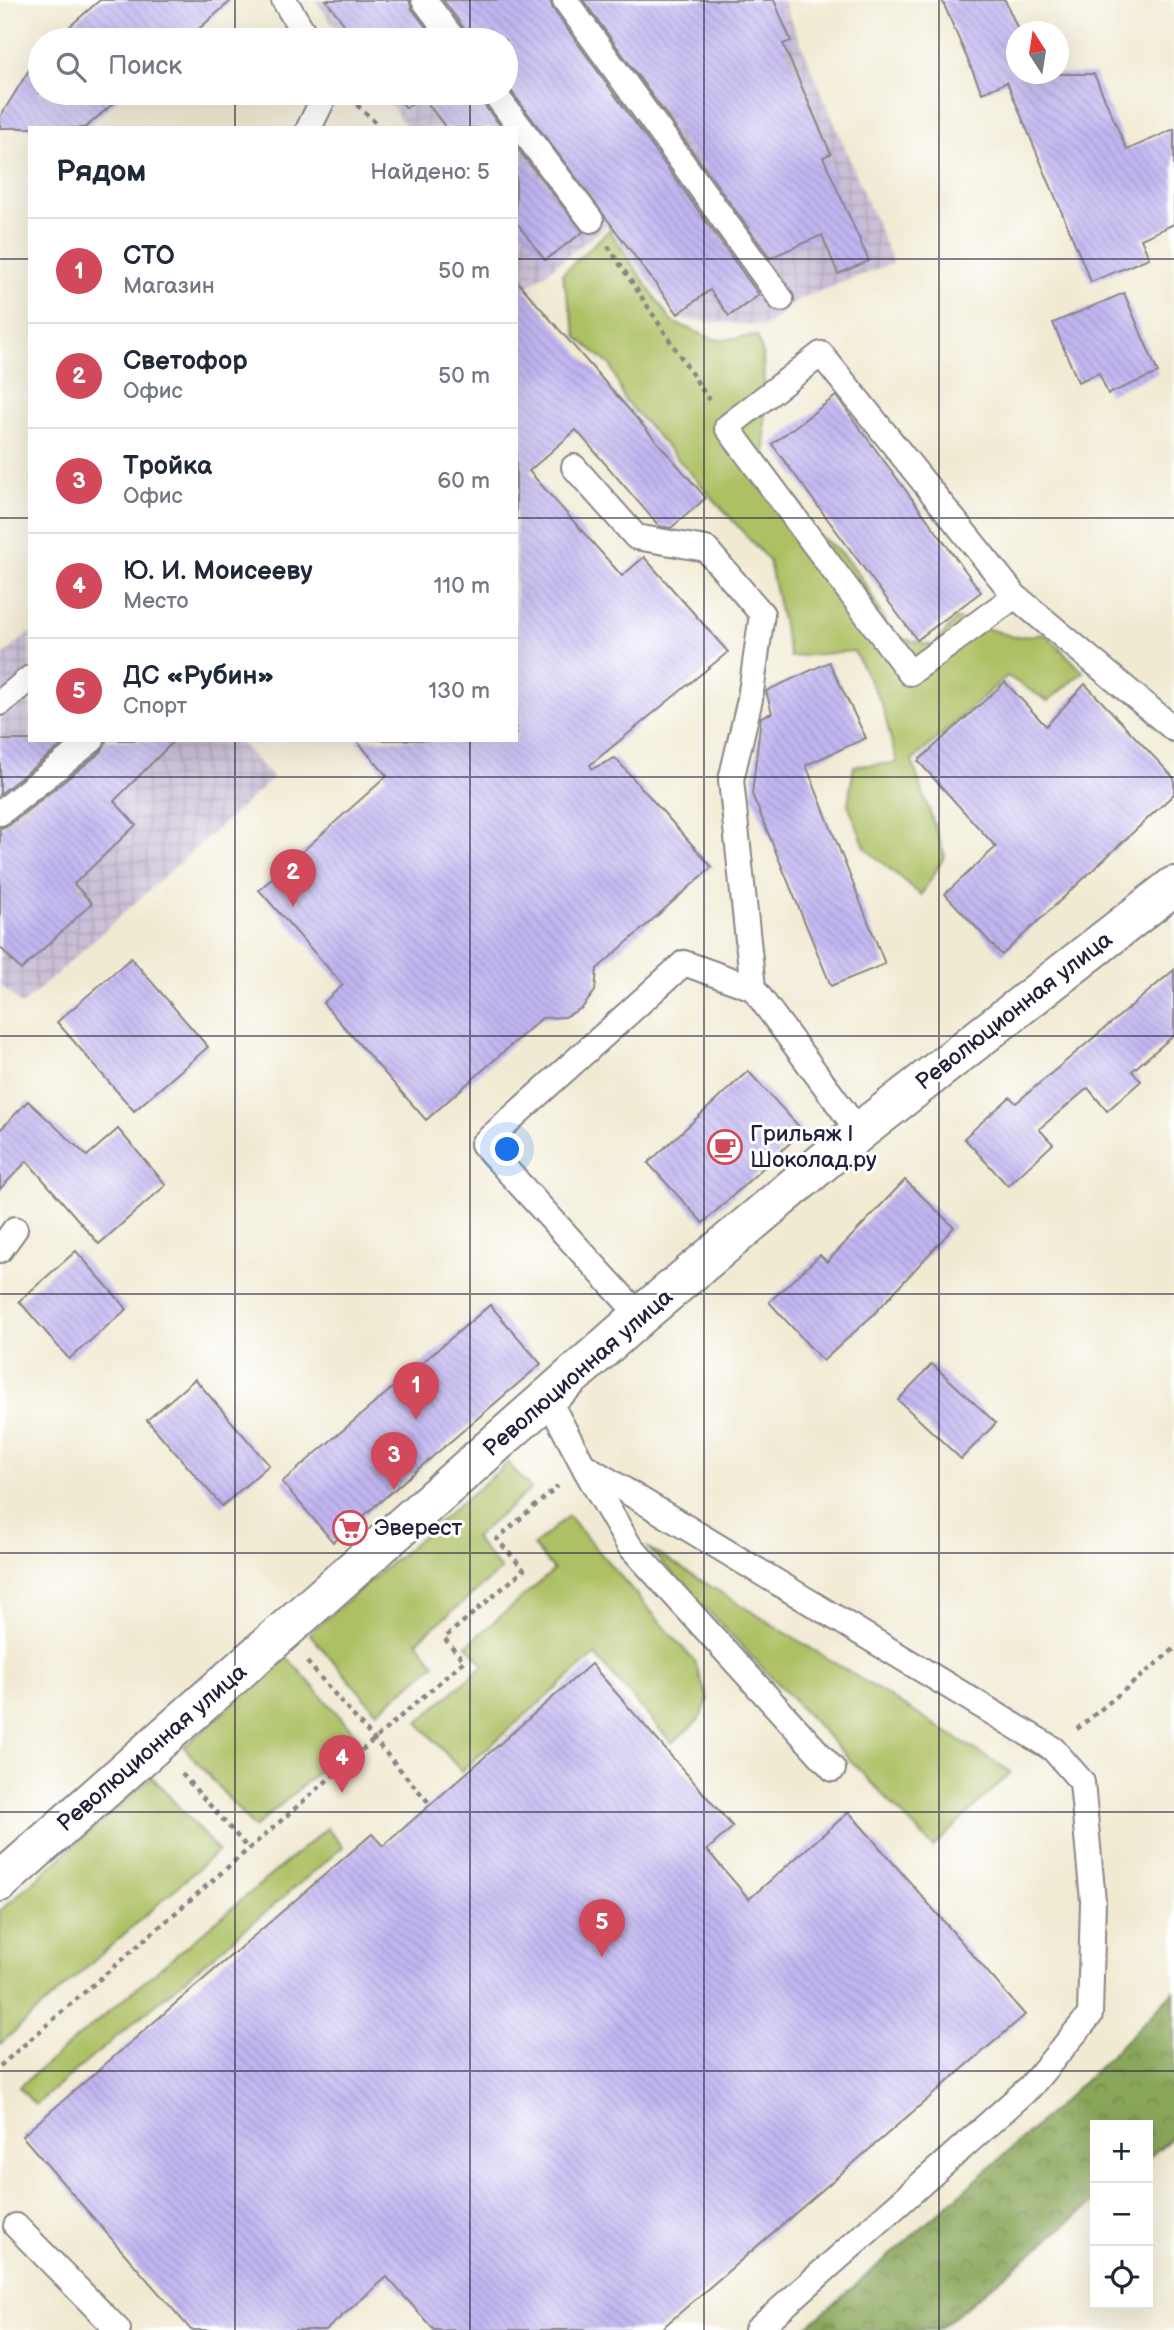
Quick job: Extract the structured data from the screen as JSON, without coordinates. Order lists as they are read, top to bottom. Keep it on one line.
{"streets":{"street":["Революционная улица"]},"places":{"cafe":["Грильяж | Шоколад.ру"],"supermarket":["Эверест"]},"north":"top","page":{"search":"Поиск","heading":["Рядом","Найдено: 5"],"list":[{"mark":"1","name":"СТО","note":"Магазин","value":"50 m"},{"mark":"2","name":"Светофор","note":"Офис","value":"50 m"},{"mark":"3","name":"Тройка","note":"Офис","value":"60 m"},{"mark":"4","name":"Ю. И. Моисееву","note":"Место","value":"110 m"},{"mark":"5","name":"ДС «Рубин»","note":"Спорт","value":"130 m"}],"pins":["2","1","3","4","5"],"map_buttons":["+","−"]}}
